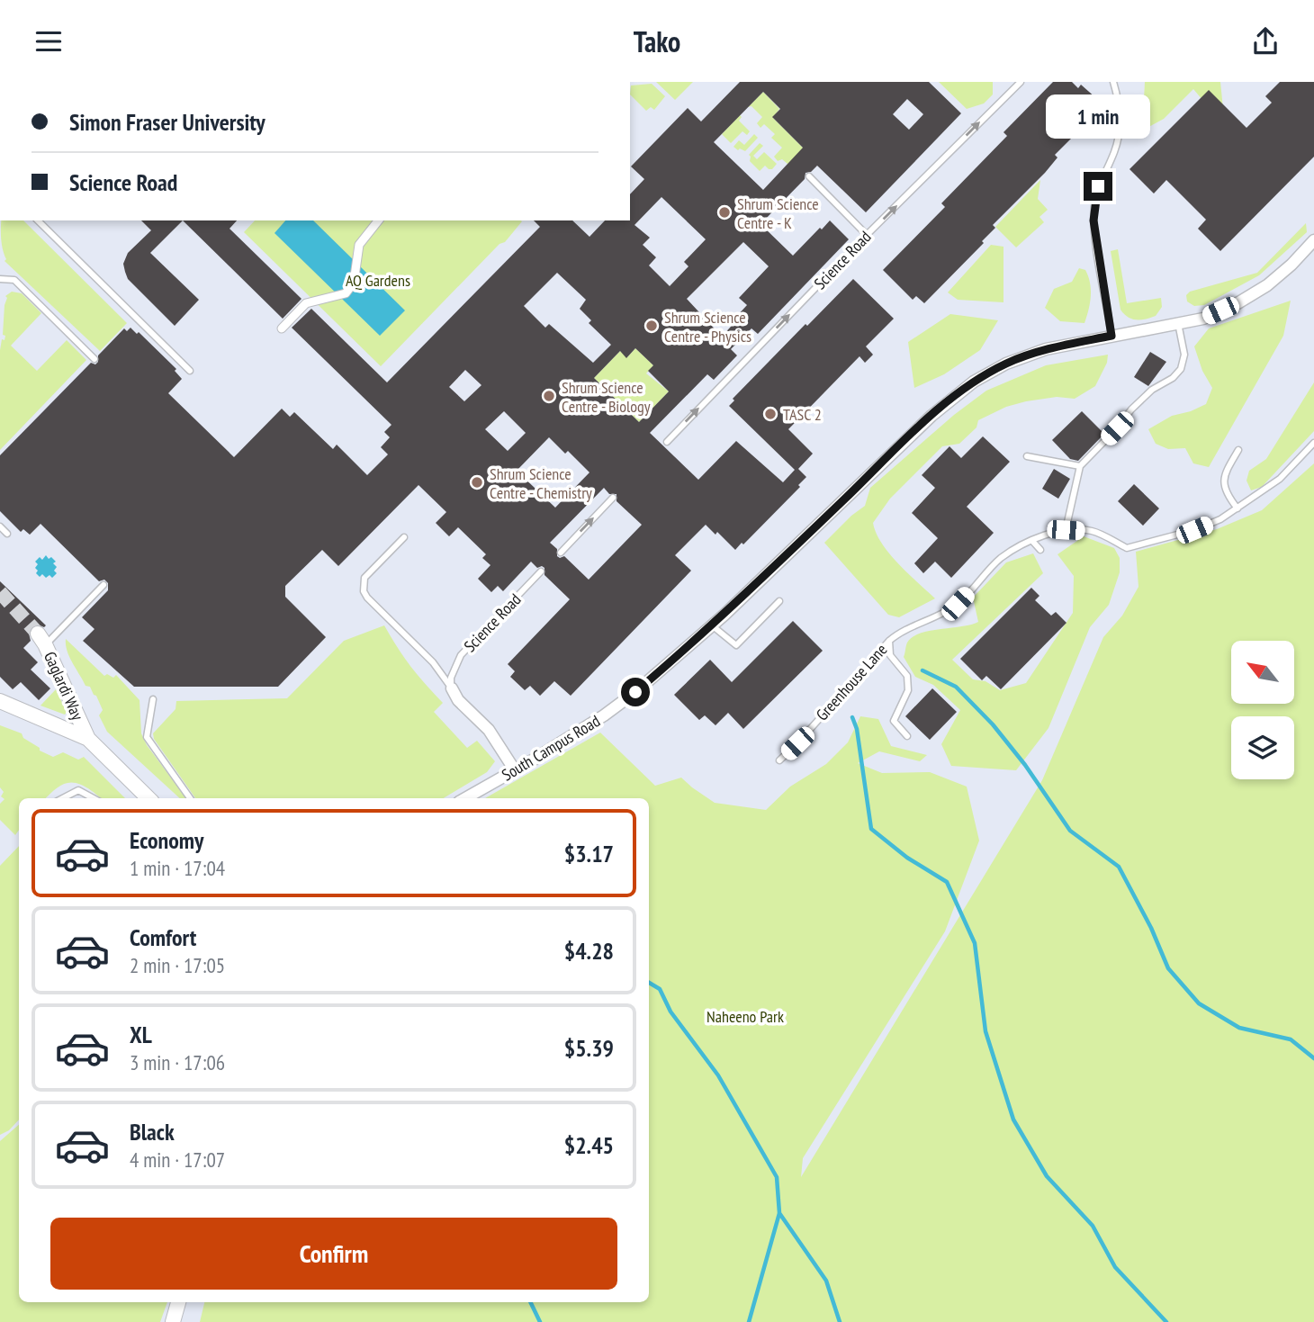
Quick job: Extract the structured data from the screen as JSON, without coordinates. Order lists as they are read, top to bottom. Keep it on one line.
{"streets":{"street":["Gaglardi Way","South Campus Road"],"lane":["Science Road","Greenhouse Lane"]},"one_way":["Science Road"],"parks":["AQ Gardens","Naheeno Park"],"places":["Shrum Science Centre - K","Shrum Science Centre - Physics","Shrum Science Centre - Biology","TASC 2","Shrum Science Centre - Chemistry"],"north":"top left","page":{"header":"Tako","banner":["Simon Fraser University","Science Road"],"bubble":"1 min","list":[{"name":"Economy","note":"1 min · 17:04","value":"$3.17"},{"name":"Comfort","note":"2 min · 17:05","value":"$4.28"},{"name":"XL","note":"3 min · 17:06","value":"$5.39"},{"name":"Black","note":"4 min · 17:07","value":"$2.45"}],"buttons":"Confirm"}}
